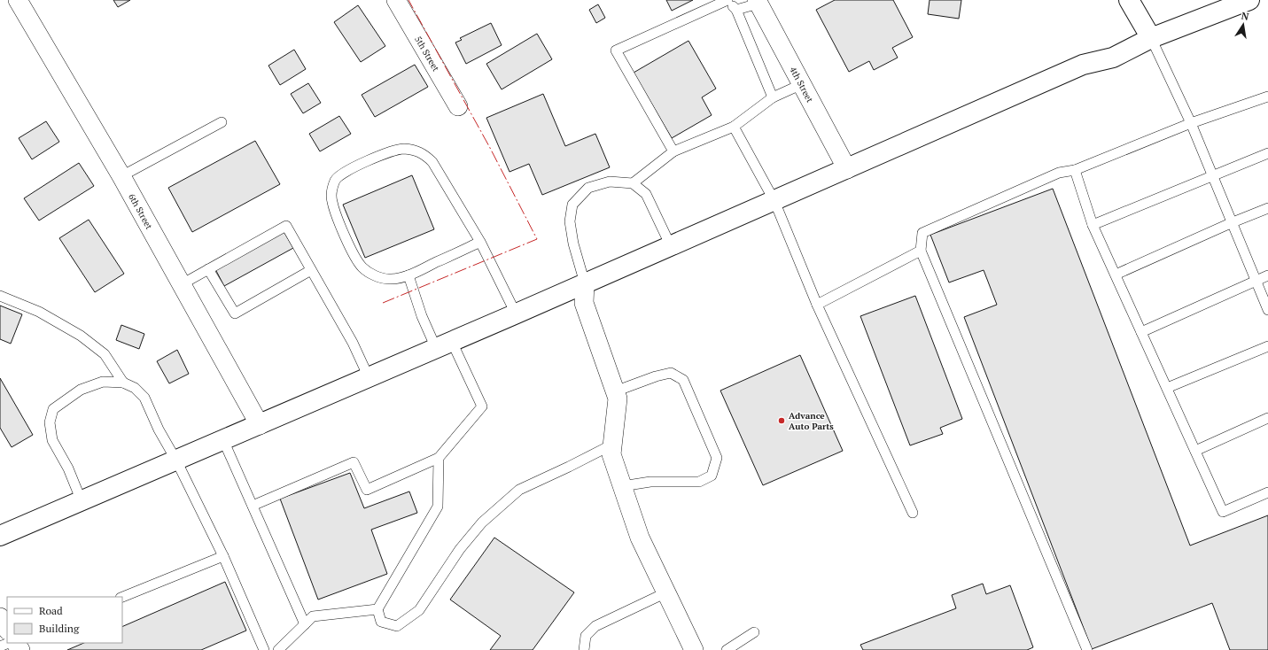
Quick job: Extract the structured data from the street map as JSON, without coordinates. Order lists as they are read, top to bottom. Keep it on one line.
{"streets":{"street":["5th Street","4th Street","6th Street"]},"places":["Advance Auto Parts"],"legend":["Road","Building"],"north":"top"}
